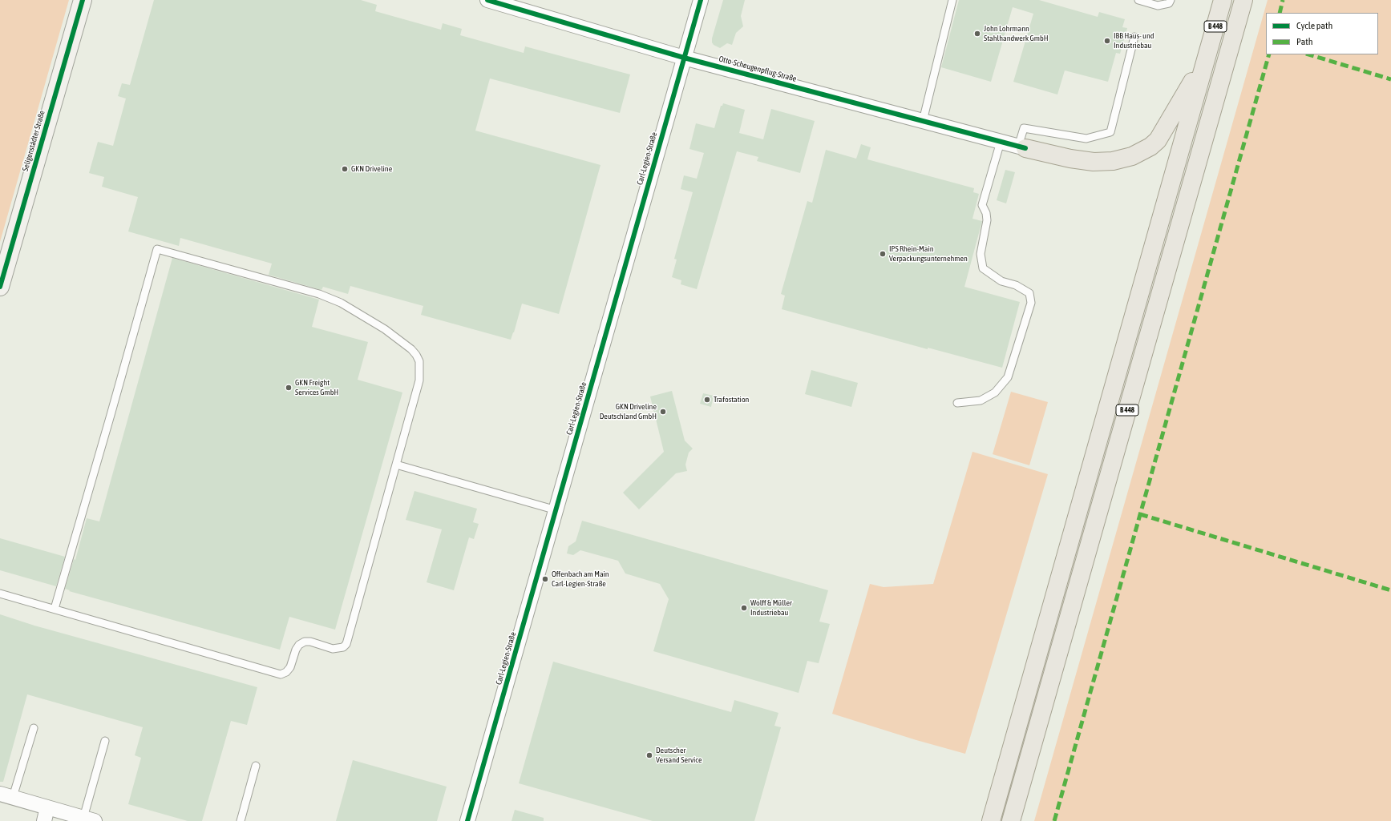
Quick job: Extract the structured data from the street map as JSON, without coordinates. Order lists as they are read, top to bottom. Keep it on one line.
{"streets":{"main road":["B 448"],"street":["Otto-Scheugenpflug-Straße","Seligenstädter Straße","Carl-Legien-Straße"]},"crossings":[["Otto-Scheugenpflug-Straße","Carl-Legien-Straße"]],"places":["John Lohrmann Stahlhandwerk GmbH","IBB Haus- und Industriebau","GKN Driveline","IPS Rhein-Main Verpackungsunternehmen","GKN Freight Services GmbH","Trafostation","GKN Driveline Deutschland GmbH","Offenbach am Main Carl-Legien-Straße","Wolff & Müller Industriebau","Deutscher Versand Service"],"legend":["Cycle path","Path"]}
